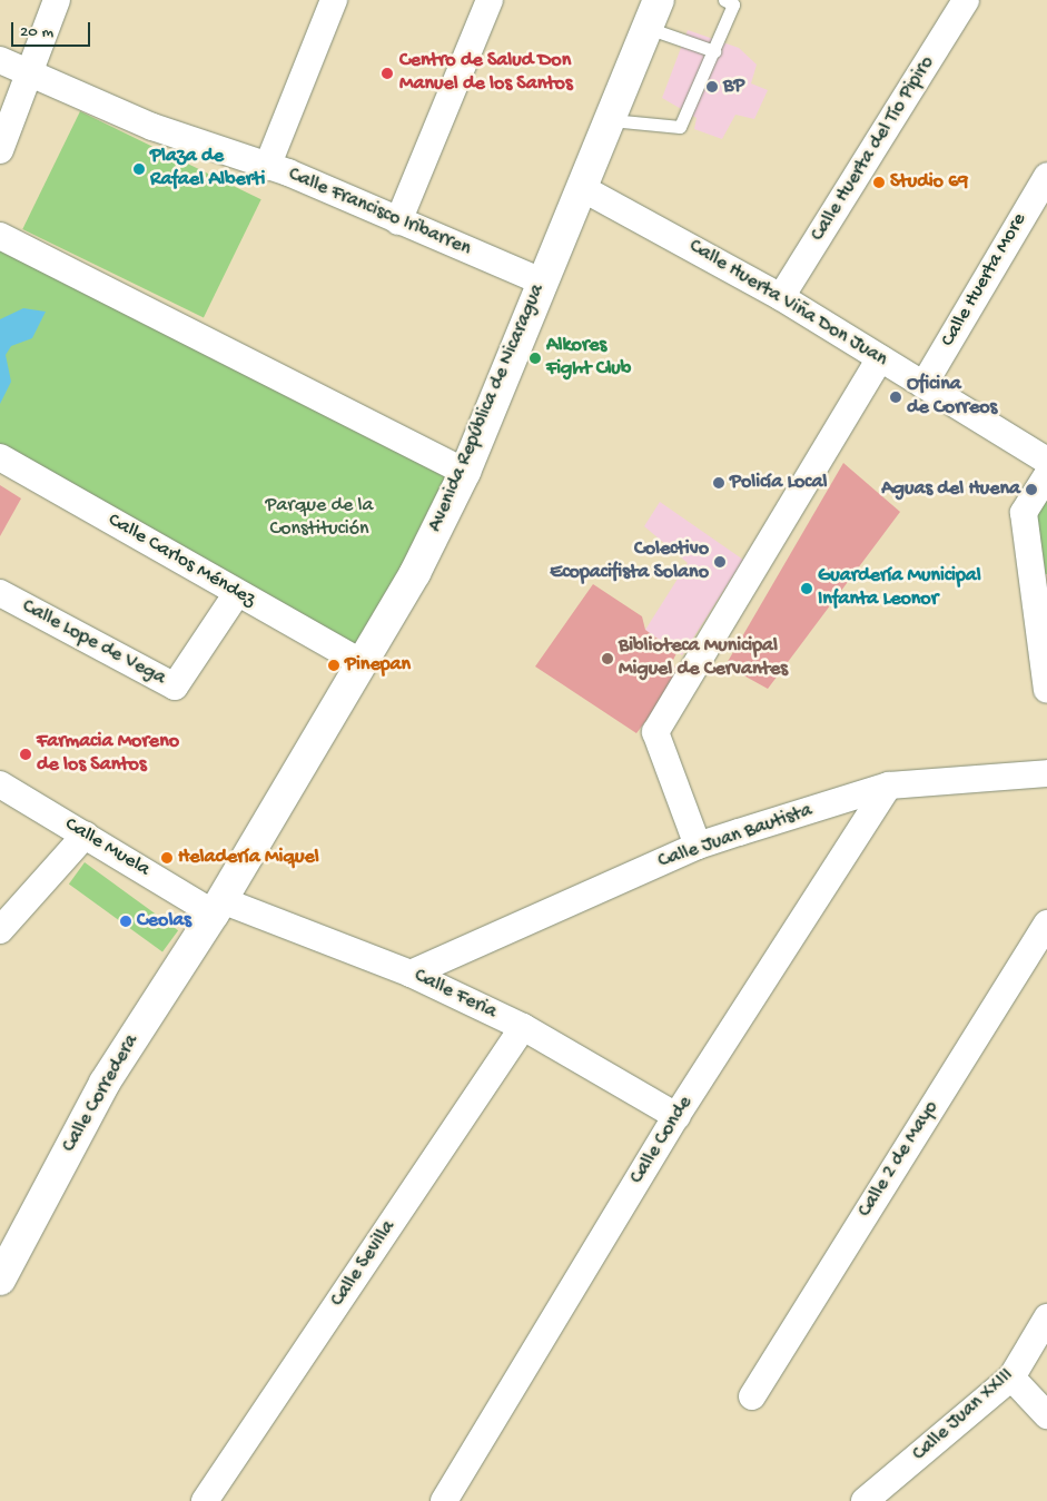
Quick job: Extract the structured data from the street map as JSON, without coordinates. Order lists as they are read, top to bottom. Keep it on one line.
{"streets":{"street":["Calle Huerta del Tío Pipiro","Calle Francisco Iribarren","Calle Huerta More","Calle Huerta Viña Don Juan","Avenida República de Nicaragua","Calle Carlos Méndez","Calle Lope de Vega","Calle Juan Bautista","Calle Muela","Calle Feria","Calle Corredera","Calle Conde","Calle 2 de Mayo","Calle Sevilla","Calle Juan XXIII"]},"crossings":[["Calle Huerta del Tío Pipiro","Calle Huerta Viña Don Juan"],["Calle Francisco Iribarren","Avenida República de Nicaragua"],["Calle Huerta More","Calle Huerta Viña Don Juan"],["Calle Huerta Viña Don Juan","Avenida República de Nicaragua"],["Avenida República de Nicaragua","Calle Carlos Méndez"],["Avenida República de Nicaragua","Calle Muela"],["Avenida República de Nicaragua","Calle Feria"],["Avenida República de Nicaragua","Calle Corredera"],["Calle Carlos Méndez","Calle Lope de Vega"],["Calle Juan Bautista","Calle Feria"],["Calle Juan Bautista","Calle Conde"],["Calle Muela","Calle Feria"],["Calle Muela","Calle Corredera"],["Calle Feria","Calle Corredera"],["Calle Feria","Calle Conde"],["Calle Feria","Calle Sevilla"]],"parks":["Parque de la Constitución"],"places":["Centro de Salud Don Manuel de los Santos","BP","Plaza de Rafael Alberti","Studio 69","Alkores Fight Club","Oficina de Correos","Policía Local","Aguas del Huena","Colectivo Ecopacifista Solano","Guardería Municipal Infanta Leonor","Biblioteca Municipal Miguel de Cervantes","Pinepan","Farmacia Moreno de los Santos","Heladería Miquel","Ceolas"],"scale_bar":"20 m"}
